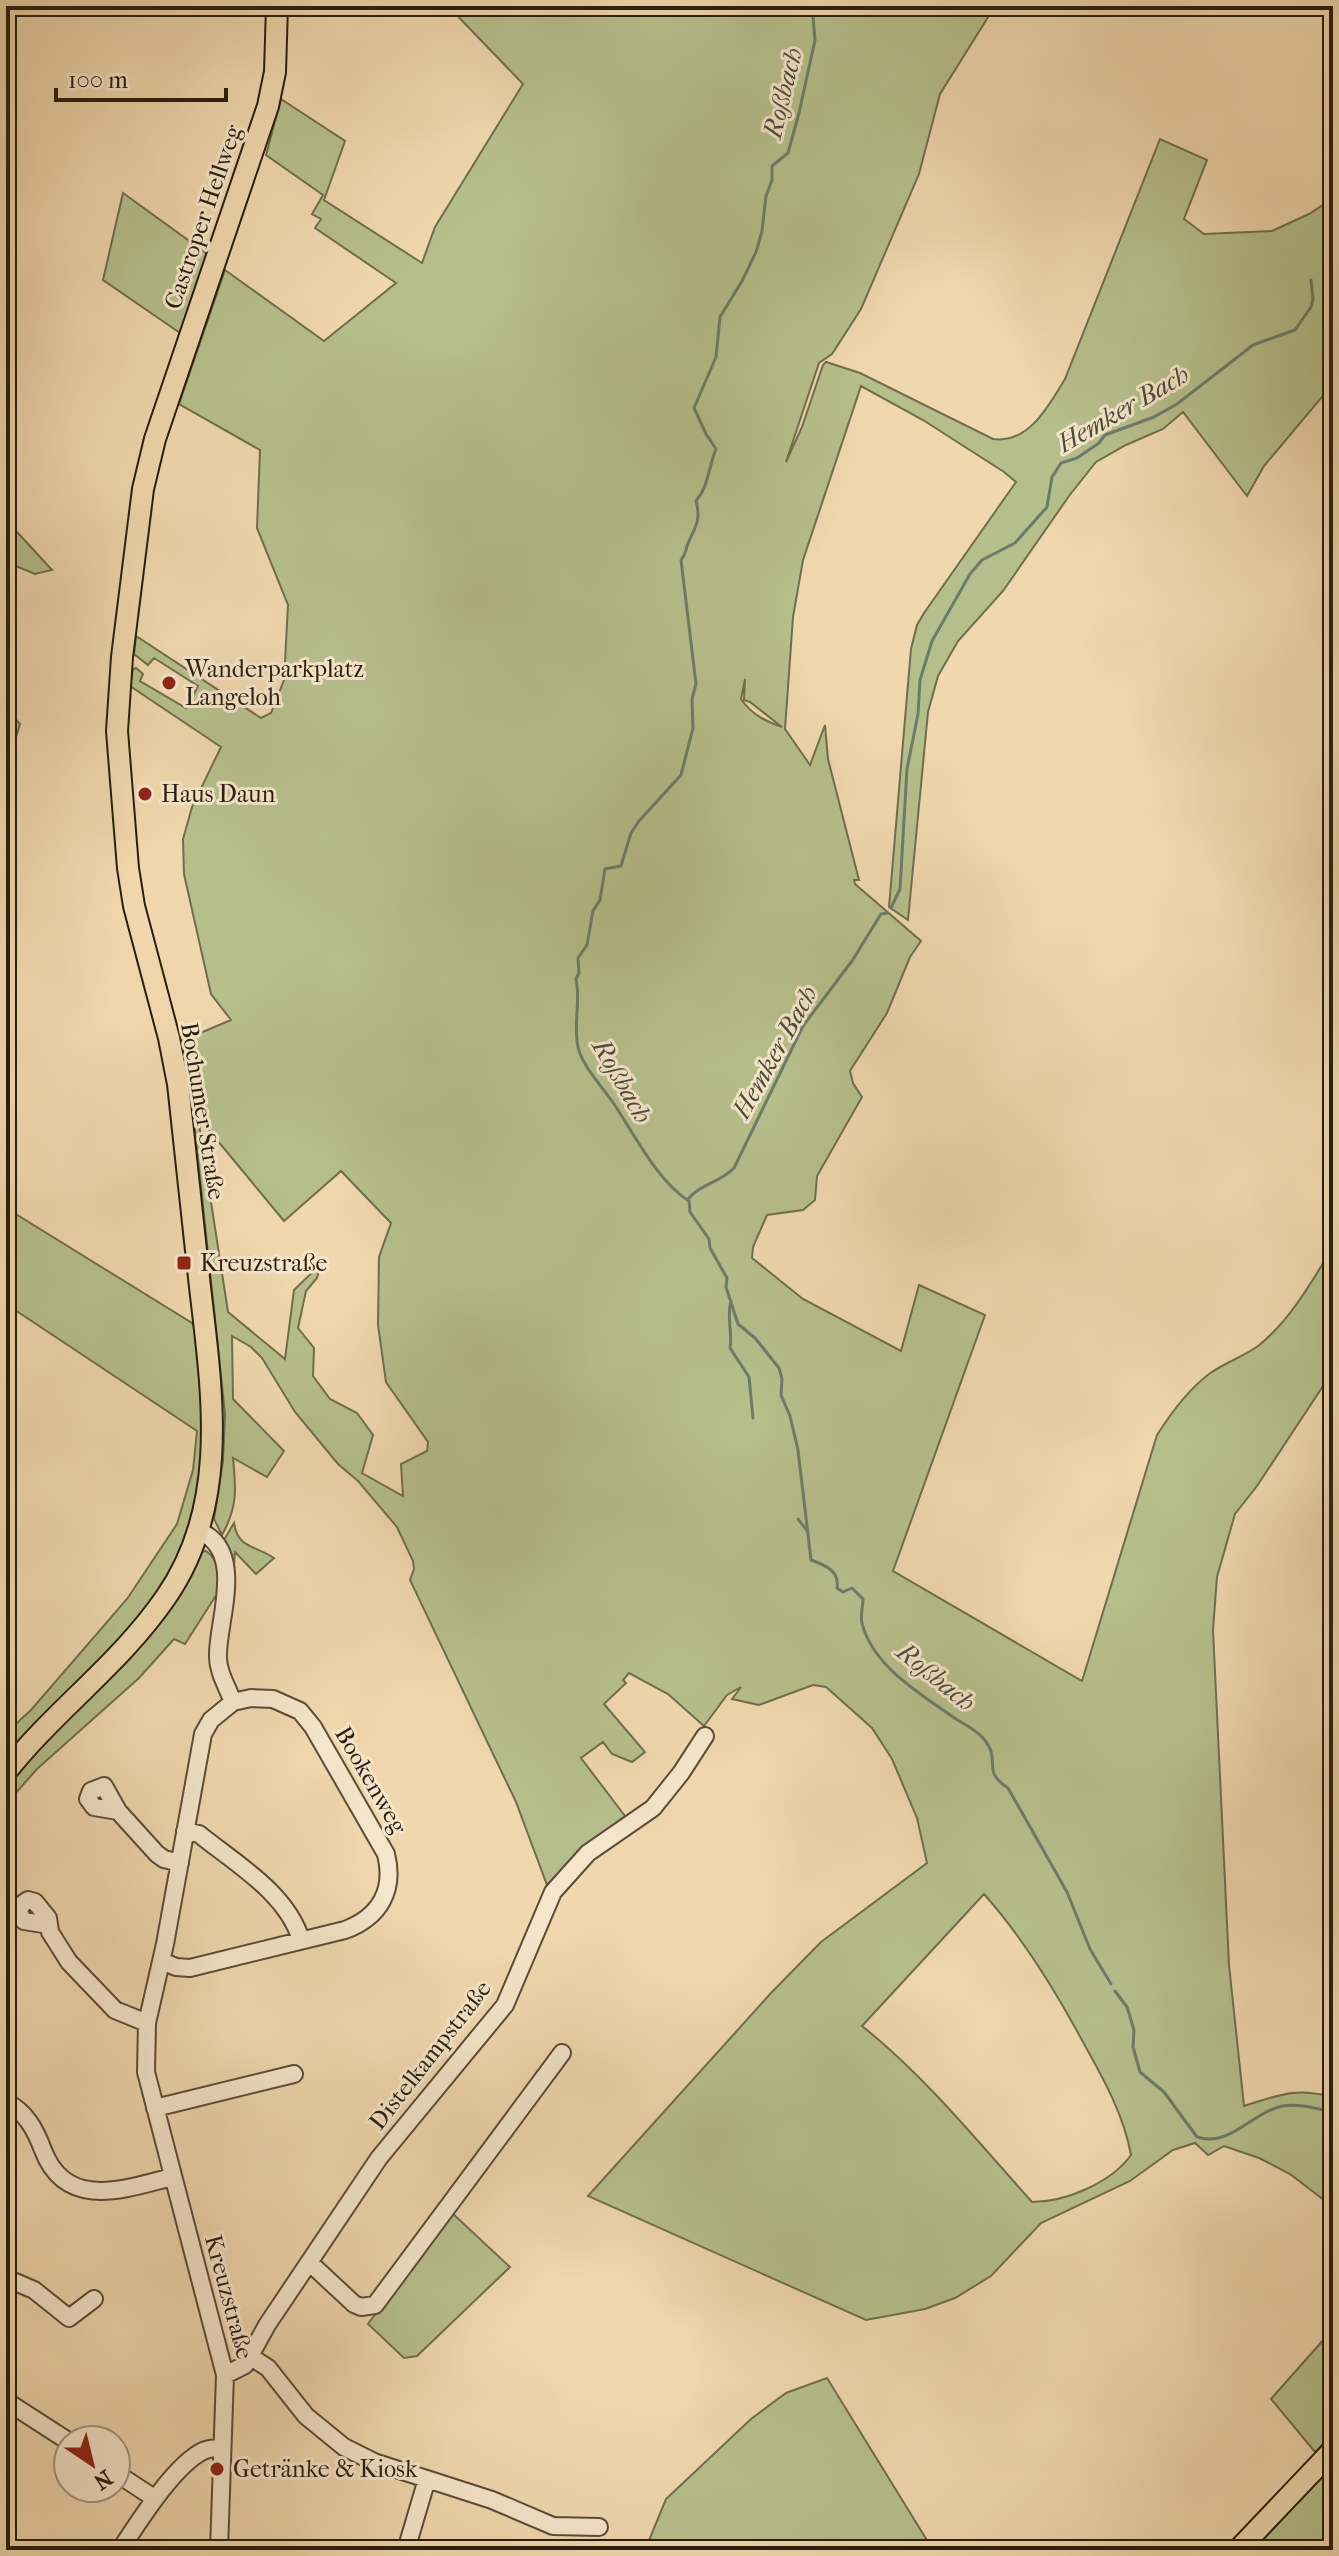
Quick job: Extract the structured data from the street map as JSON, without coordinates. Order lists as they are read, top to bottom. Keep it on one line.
{"streets":{"main road":["Castroper Hellweg","Bochumer Straße"],"street":["Bookenweg","Distelkampstraße","Kreuzstraße"]},"crossings":[["Castroper Hellweg","Bochumer Straße"],["Bookenweg","Kreuzstraße"]],"water":["Roßbach","Hemker Bach"],"places":{"other":["Wanderparkplatz Langeloh","Haus Daun","Getränke & Kiosk"],"transit":["Kreuzstraße"]},"scale_bar":"100 m","north":"bottom right"}
